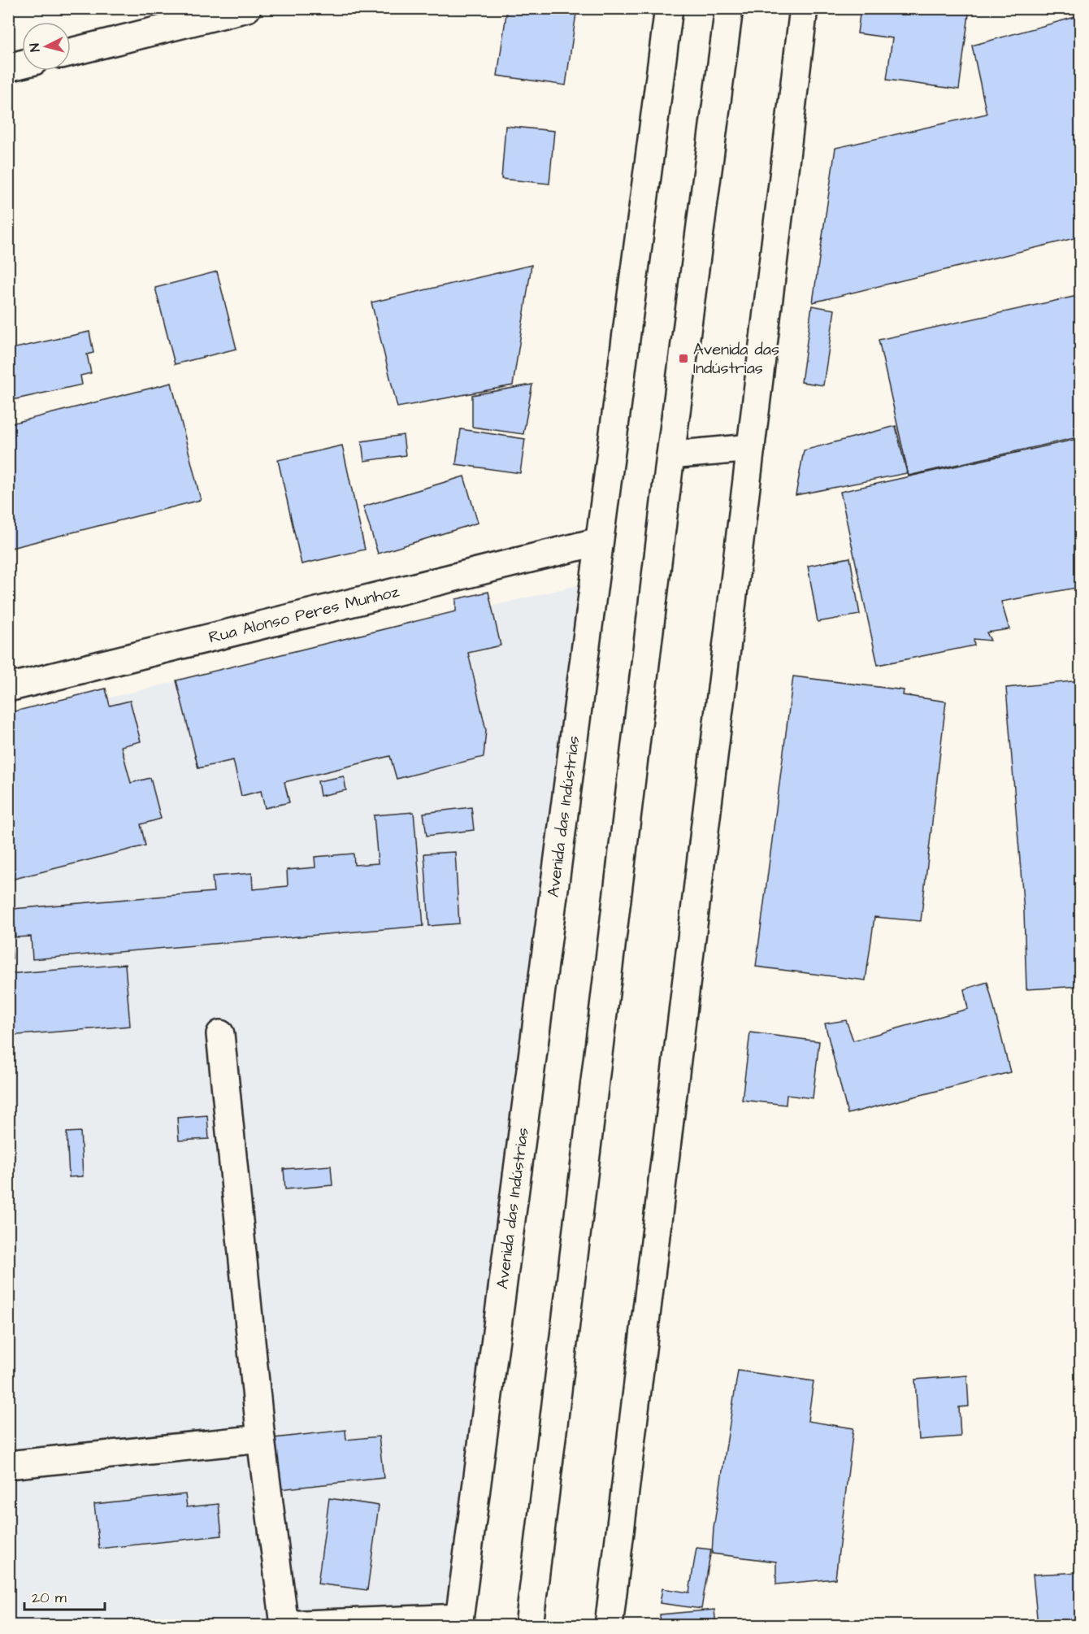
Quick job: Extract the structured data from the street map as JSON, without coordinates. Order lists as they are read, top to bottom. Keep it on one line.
{"streets":{"street":["Rua Alonso Peres Munhoz","Avenida das Indústrias"]},"crossings":[["Rua Alonso Peres Munhoz","Avenida das Indústrias"]],"places":{"transit":["Avenida das Indústrias"]},"scale_bar":"20 m","north":"left"}
